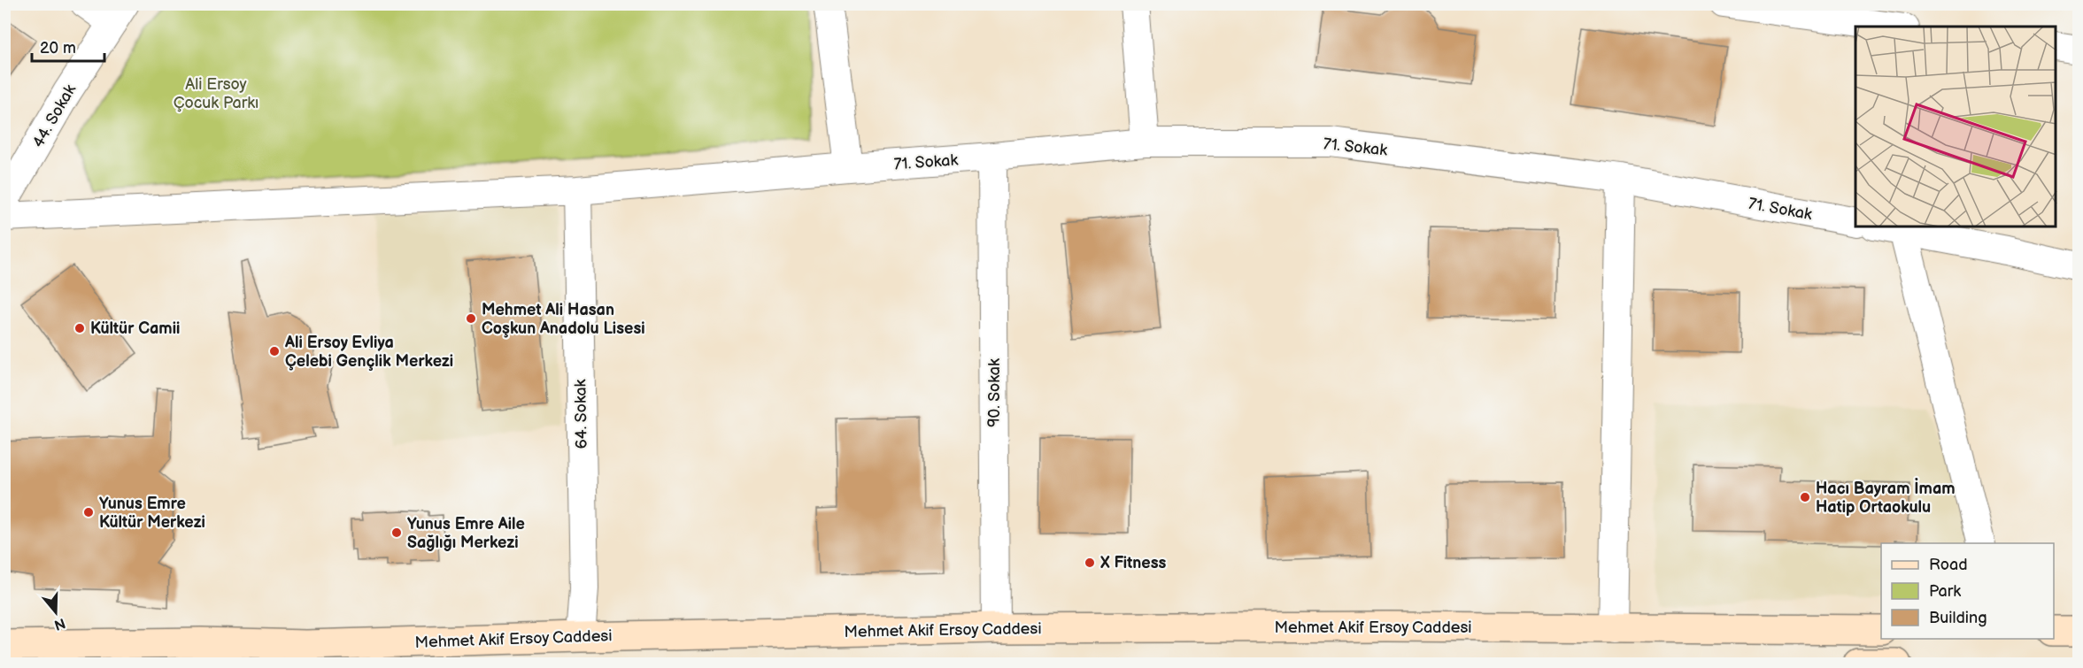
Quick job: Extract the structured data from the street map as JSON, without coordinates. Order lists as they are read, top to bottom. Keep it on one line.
{"streets":{"main road":["Mehmet Akif Ersoy Caddesi"],"street":["44. Sokak","71. Sokak","90. Sokak","64. Sokak"]},"crossings":[["71. Sokak","90. Sokak"],["71. Sokak","64. Sokak"],["90. Sokak","Mehmet Akif Ersoy Caddesi"],["64. Sokak","Mehmet Akif Ersoy Caddesi"]],"parks":["Ali Ersoy Çocuk Parkı"],"places":["Mehmet Ali Hasan Coşkun Anadolu Lisesi","Kültür Camii","Ali Ersoy Evliya Çelebi Gençlik Merkezi","Hacı Bayram İmam Hatip Ortaokulu","Yunus Emre Kültür Merkezi","Yunus Emre Aile Sağlığı Merkezi","X Fitness"],"legend":["Road","Park","Building"],"scale_bar":"20 m","north":"bottom"}
